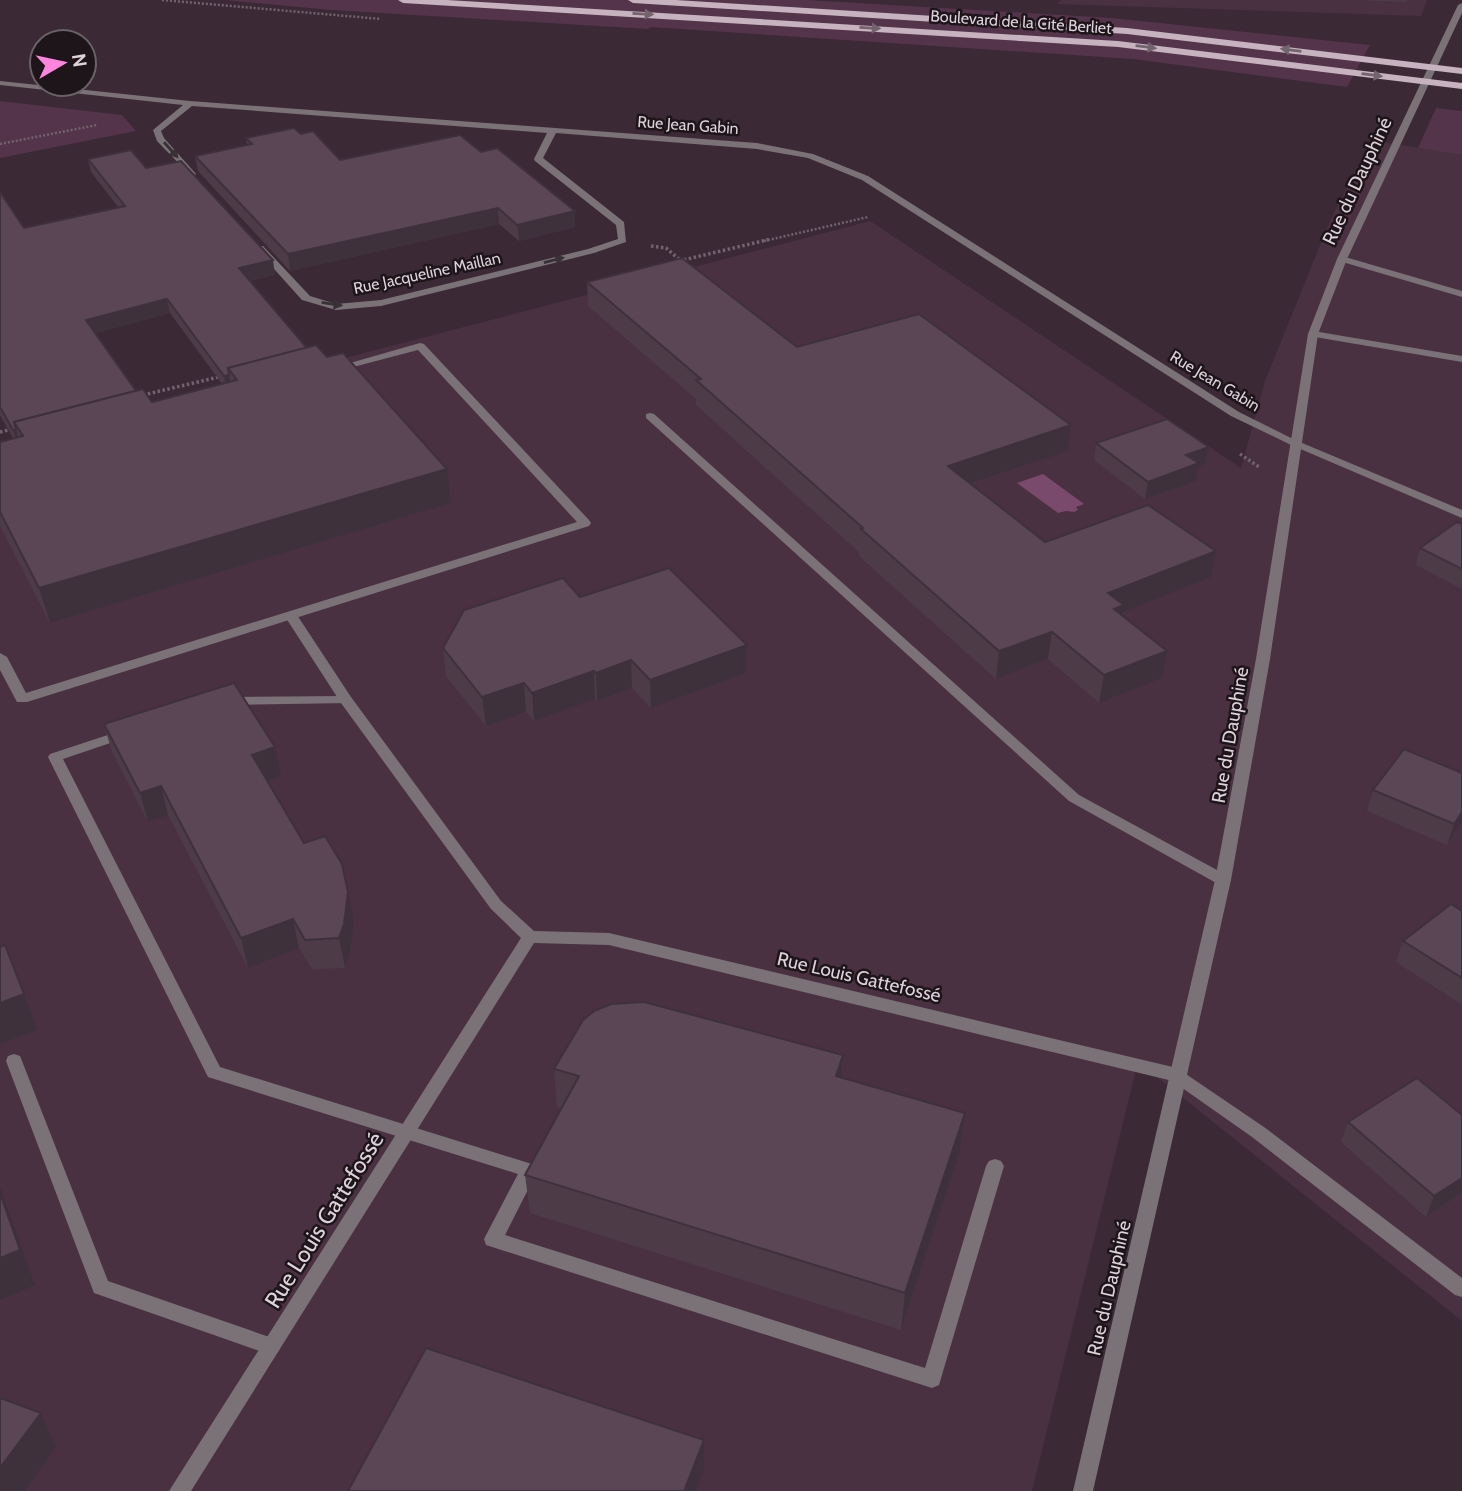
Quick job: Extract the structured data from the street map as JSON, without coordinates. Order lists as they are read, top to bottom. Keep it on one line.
{"streets":{"main road":["Boulevard de la Cité Berliet"],"street":["Rue Jean Gabin","Rue du Dauphiné","Rue Jacqueline Maillan","Rue Louis Gattefossé"]},"crossings":[["Boulevard de la Cité Berliet","Rue du Dauphiné"],["Rue Jean Gabin","Rue du Dauphiné"],["Rue Jean Gabin","Rue Jacqueline Maillan"],["Rue du Dauphiné","Rue Louis Gattefossé"]],"north":"right"}
